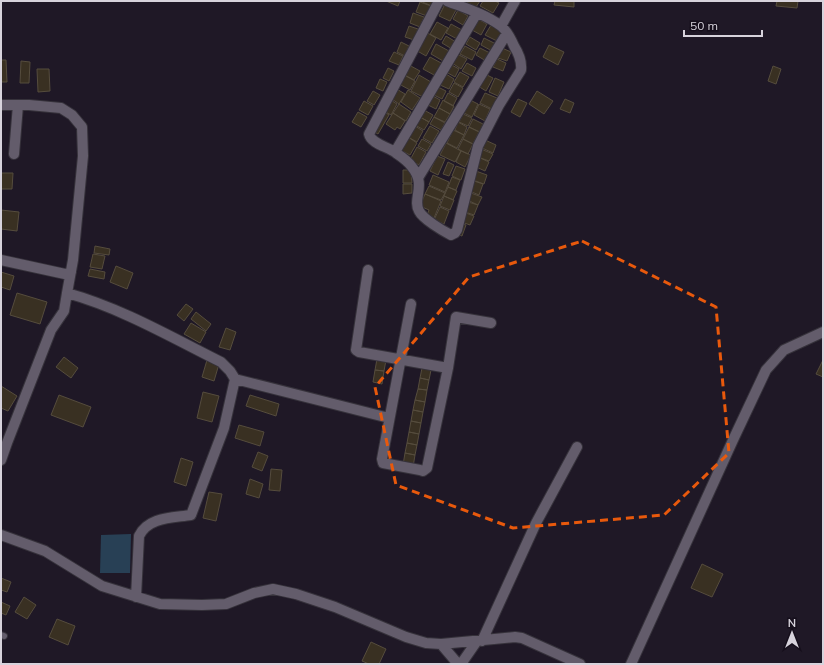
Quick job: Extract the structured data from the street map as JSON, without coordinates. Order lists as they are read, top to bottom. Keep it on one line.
{"scale_bar":"50 m","north":"top"}
